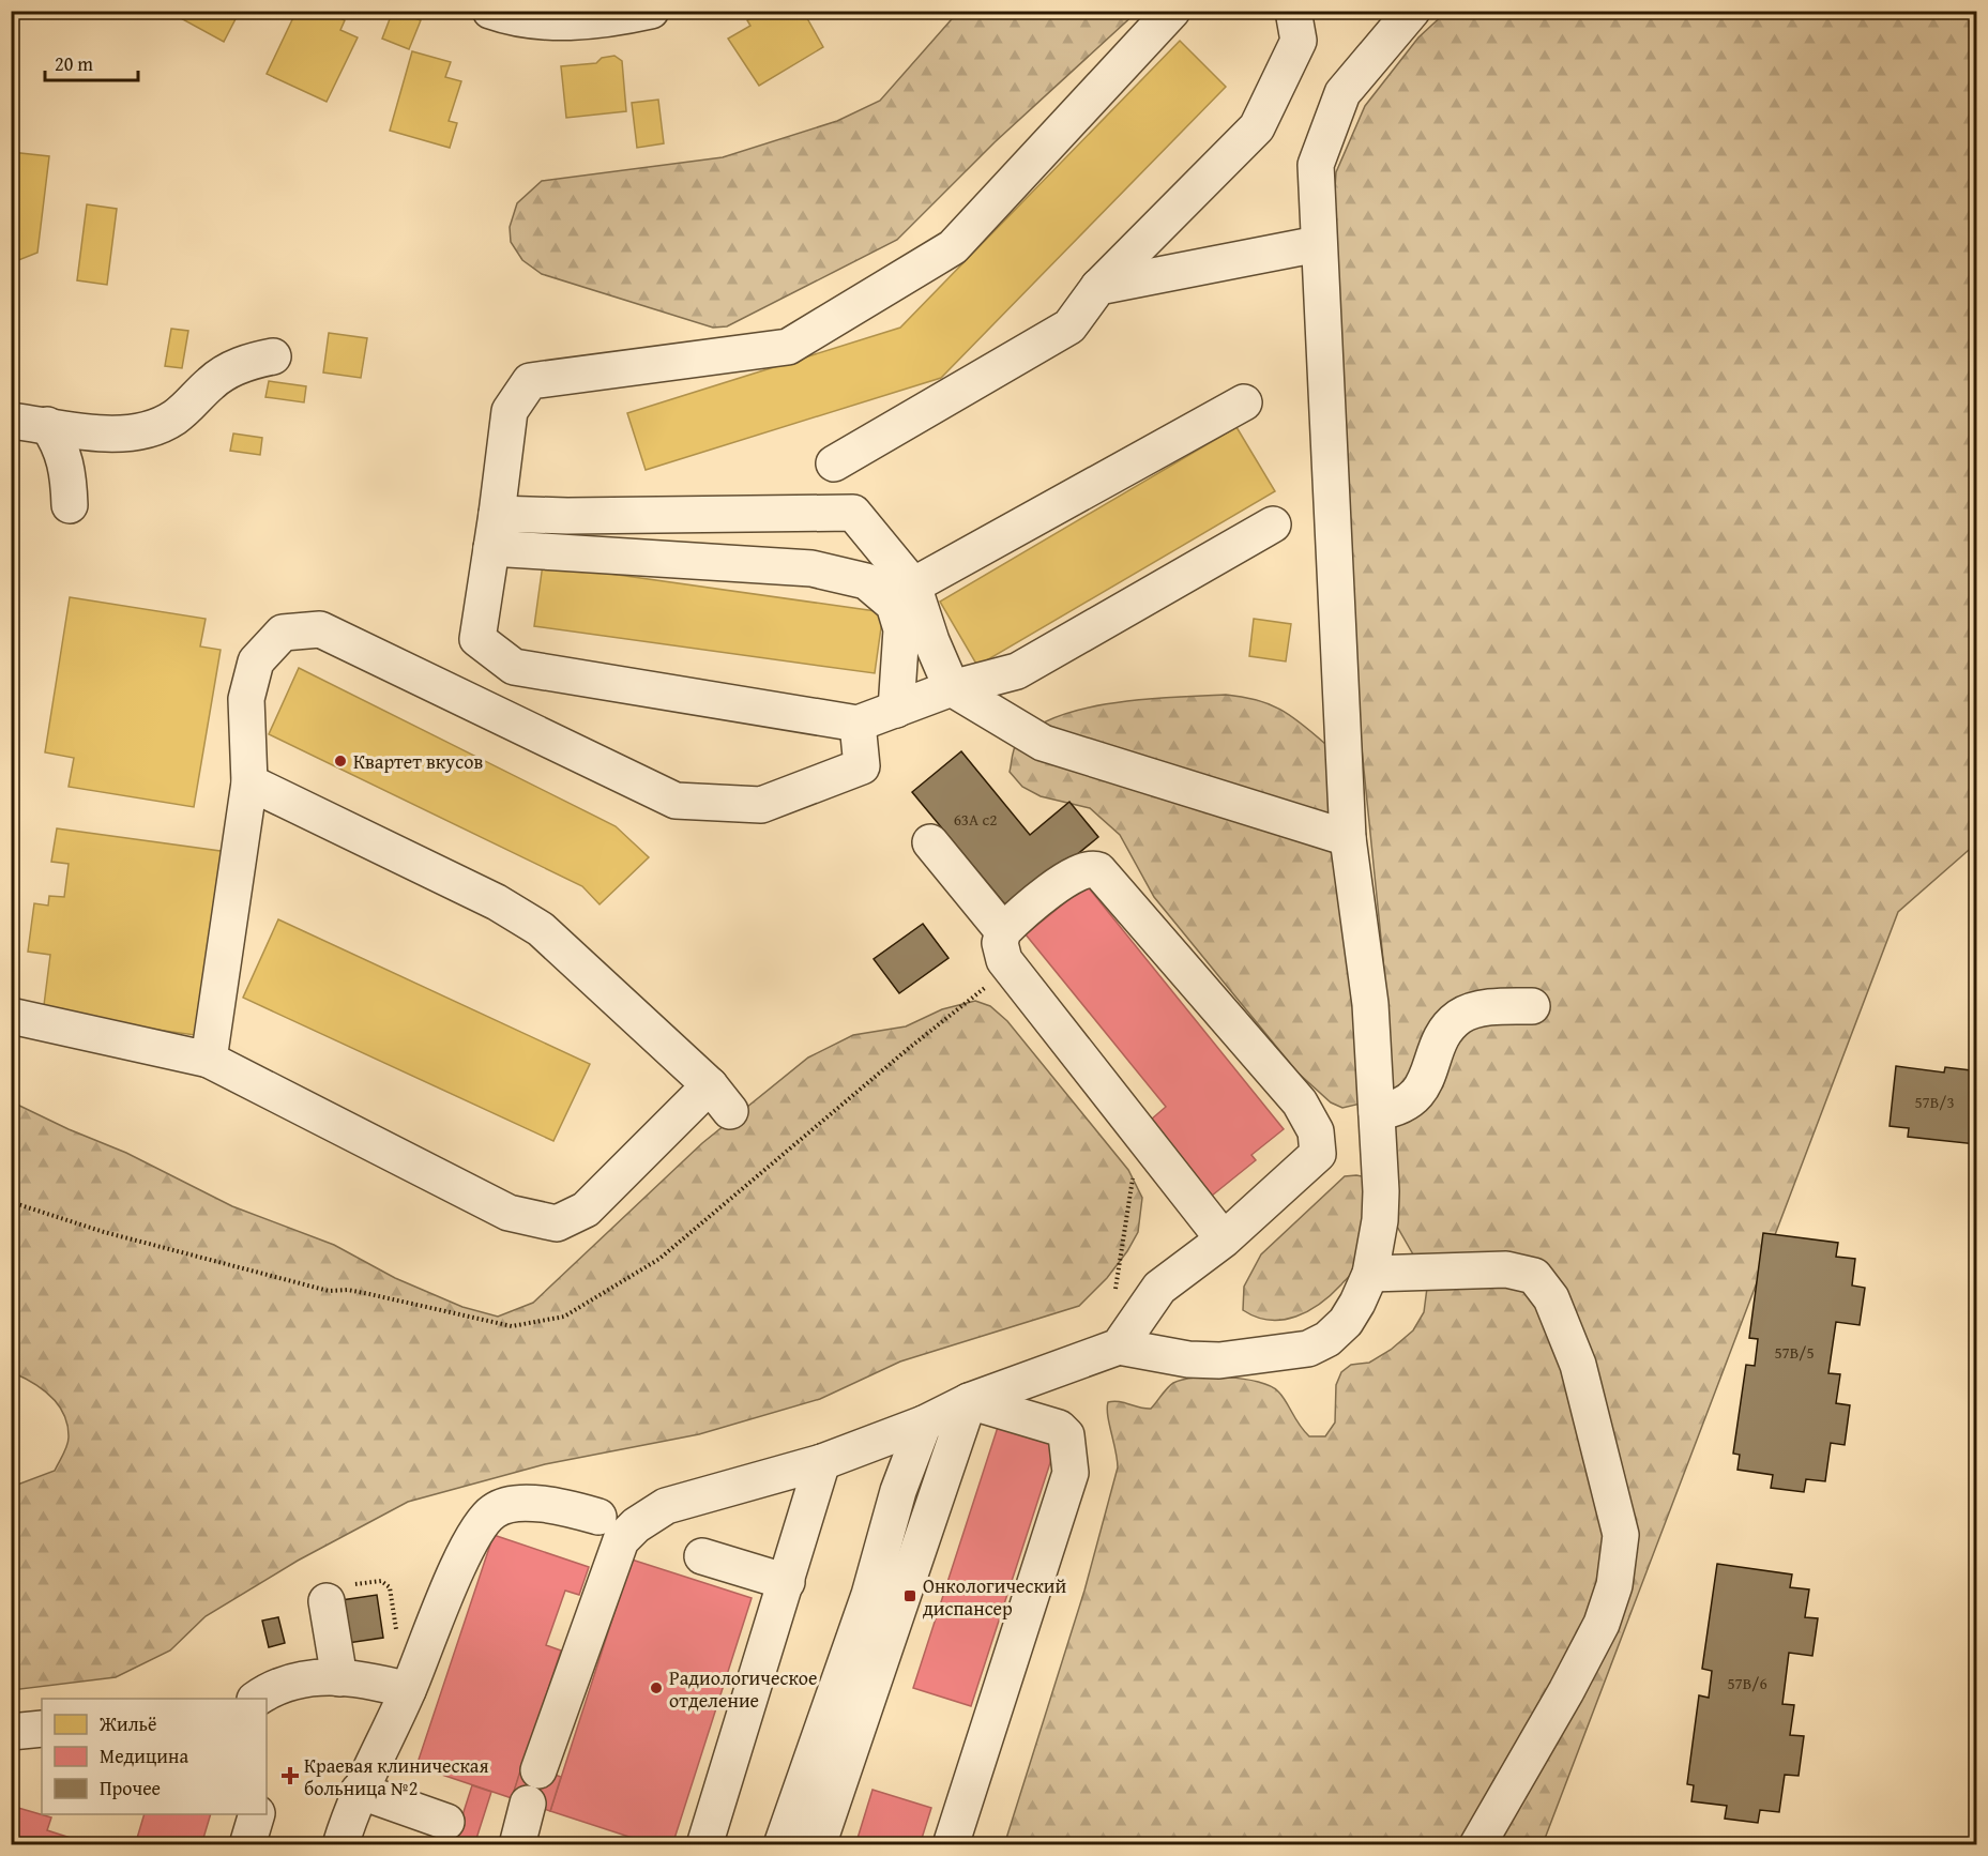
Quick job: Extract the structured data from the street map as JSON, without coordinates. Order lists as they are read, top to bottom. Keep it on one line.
{"places":{"other":["Квартет вкусов","Радиологическое отделение"],"transit":["Онкологический диспансер"],"health":["Краевая клиническая больница №2"]},"house_numbers":["63А с2","57В/3","57В/5","57В/6"],"legend":["Жильё","Медицина","Прочее"],"scale_bar":"20 m"}
